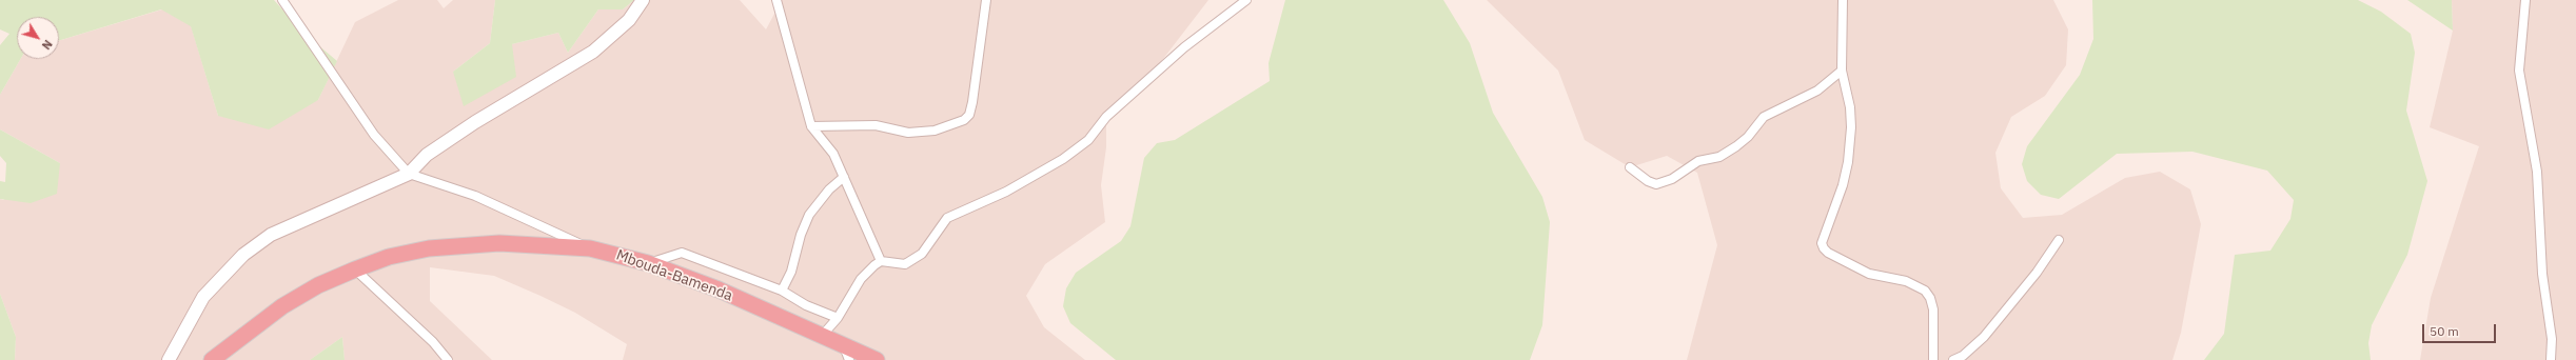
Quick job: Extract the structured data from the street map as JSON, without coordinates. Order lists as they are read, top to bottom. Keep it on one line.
{"streets":{"highway":["Mbouda-Bamenda"]},"scale_bar":"50 m","north":"bottom right"}
